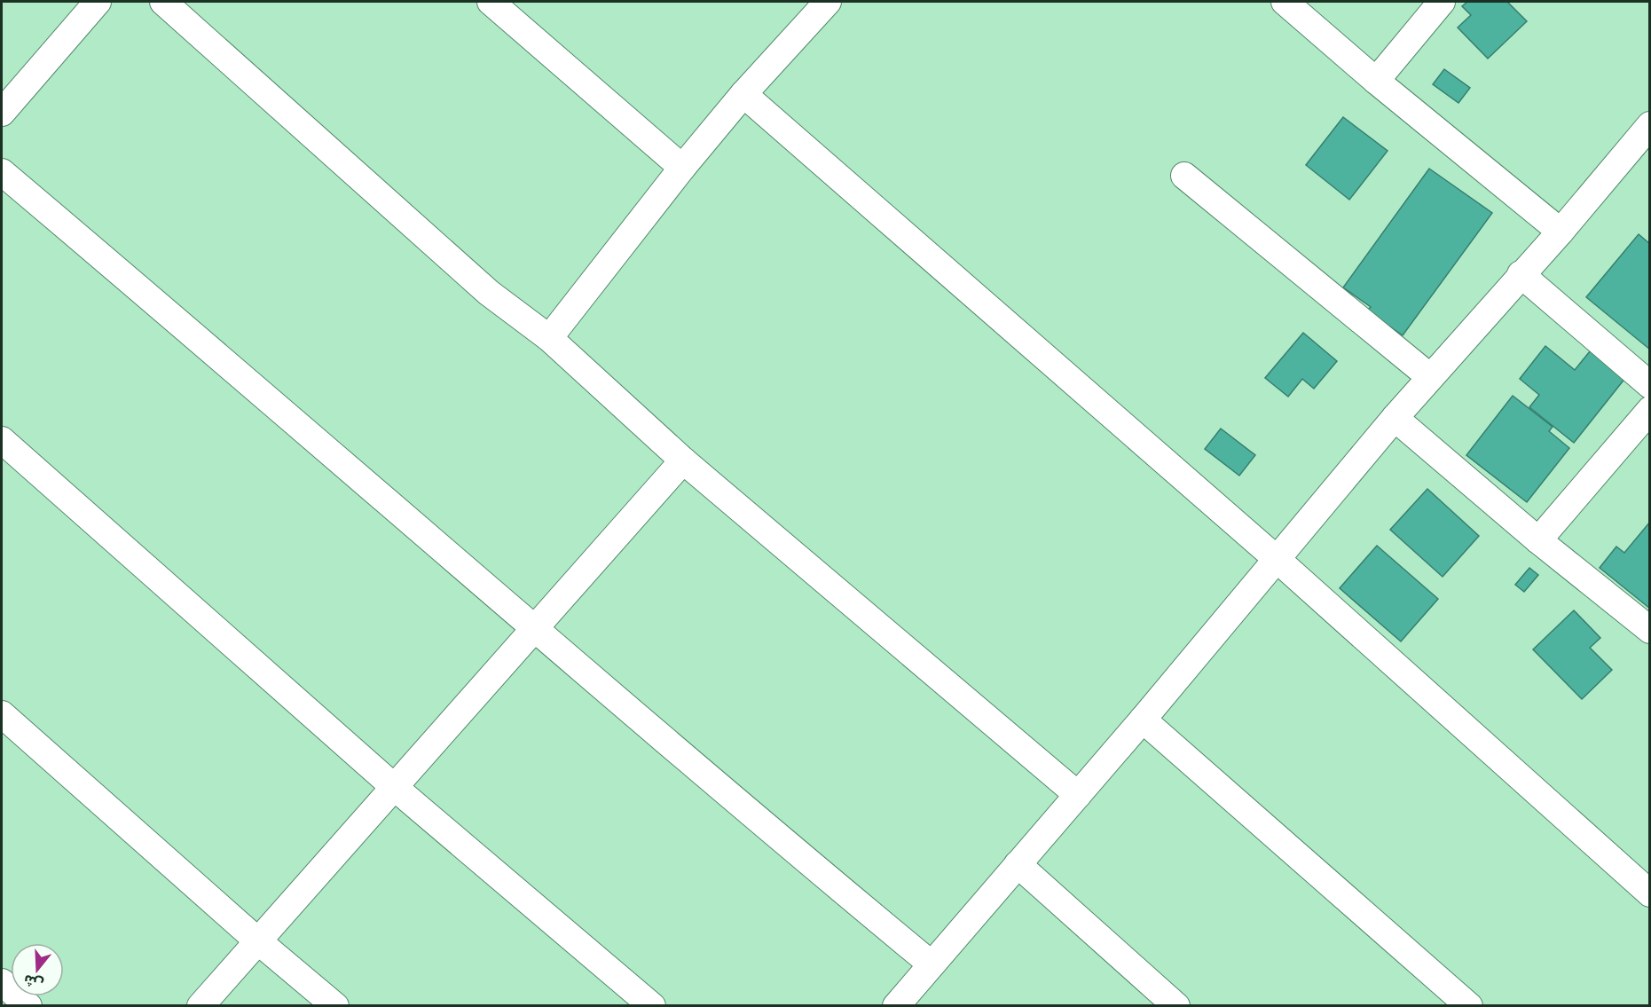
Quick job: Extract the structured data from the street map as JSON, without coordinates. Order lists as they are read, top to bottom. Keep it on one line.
{"north":"bottom"}
